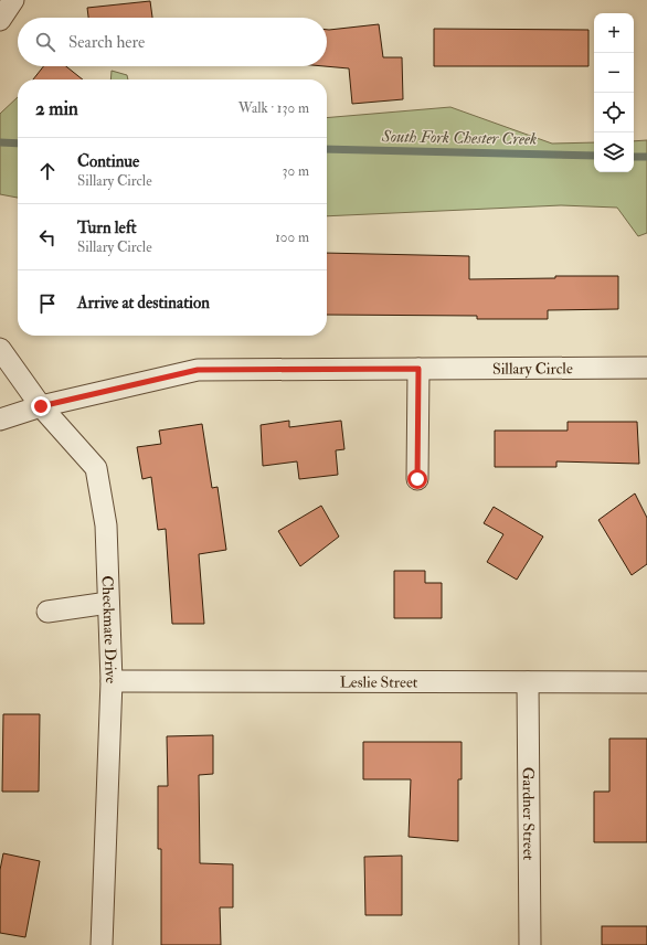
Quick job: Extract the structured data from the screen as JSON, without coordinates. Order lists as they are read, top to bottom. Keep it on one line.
{"streets":{"street":["Sillary Circle","Checkmate Drive","Leslie Street","Gardner Street"]},"crossings":[["Sillary Circle","Checkmate Drive"],["Checkmate Drive","Leslie Street"],["Leslie Street","Gardner Street"]],"water":["South Fork Chester Creek"],"page":{"map_buttons":["+","−"],"search":"Search here","heading":["2 min","Walk · 130 m"],"list":[["Continue","Sillary Circle","30 m"],["Turn left","Sillary Circle","100 m"],"Arrive at destination"]}}
